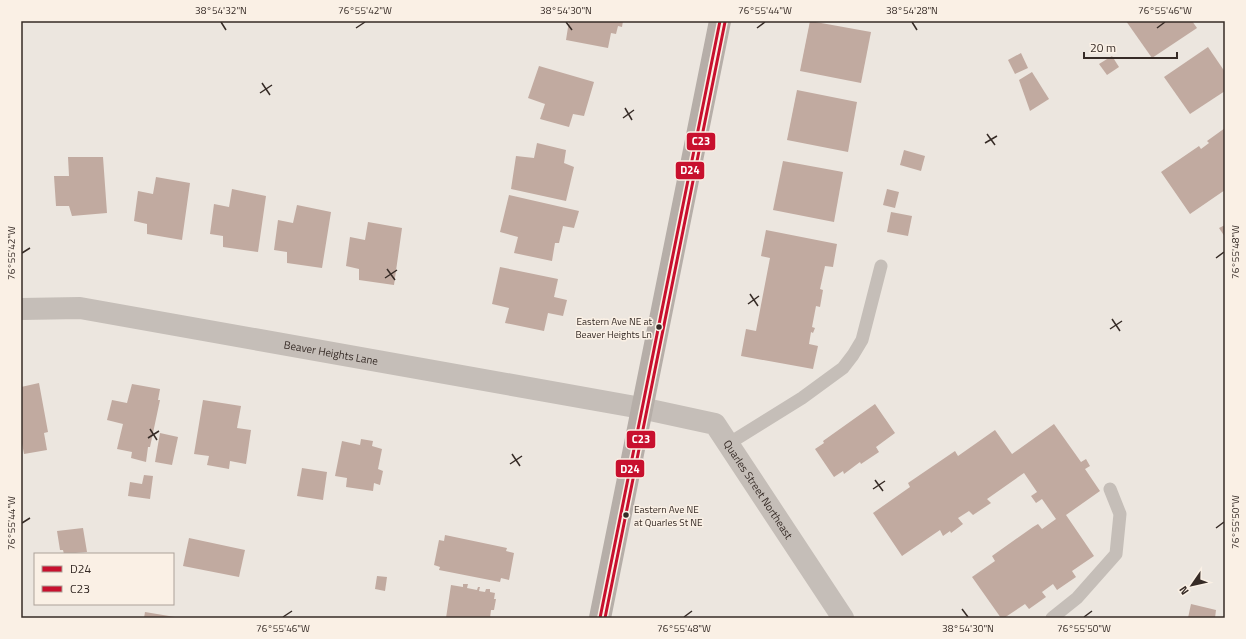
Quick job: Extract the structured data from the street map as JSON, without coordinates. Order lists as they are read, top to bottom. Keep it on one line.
{"streets":{"street":["Beaver Heights Lane","Quarles Street Northeast"]},"crossings":[["Beaver Heights Lane","Quarles Street Northeast"]],"places":["Eastern Ave NE at Beaver Heights Ln","Eastern Ave NE at Quarles St NE"],"lines":["transit line D24","transit line C23"],"legend":["D24","C23"],"scale_bar":"20 m","north":"bottom left","coordinates":["38°54'32\"N","76°55'42\"W","38°54'30\"N","76°55'44\"W","38°54'28\"N","76°55'46\"W","76°55'48\"W","76°55'50\"W"]}
